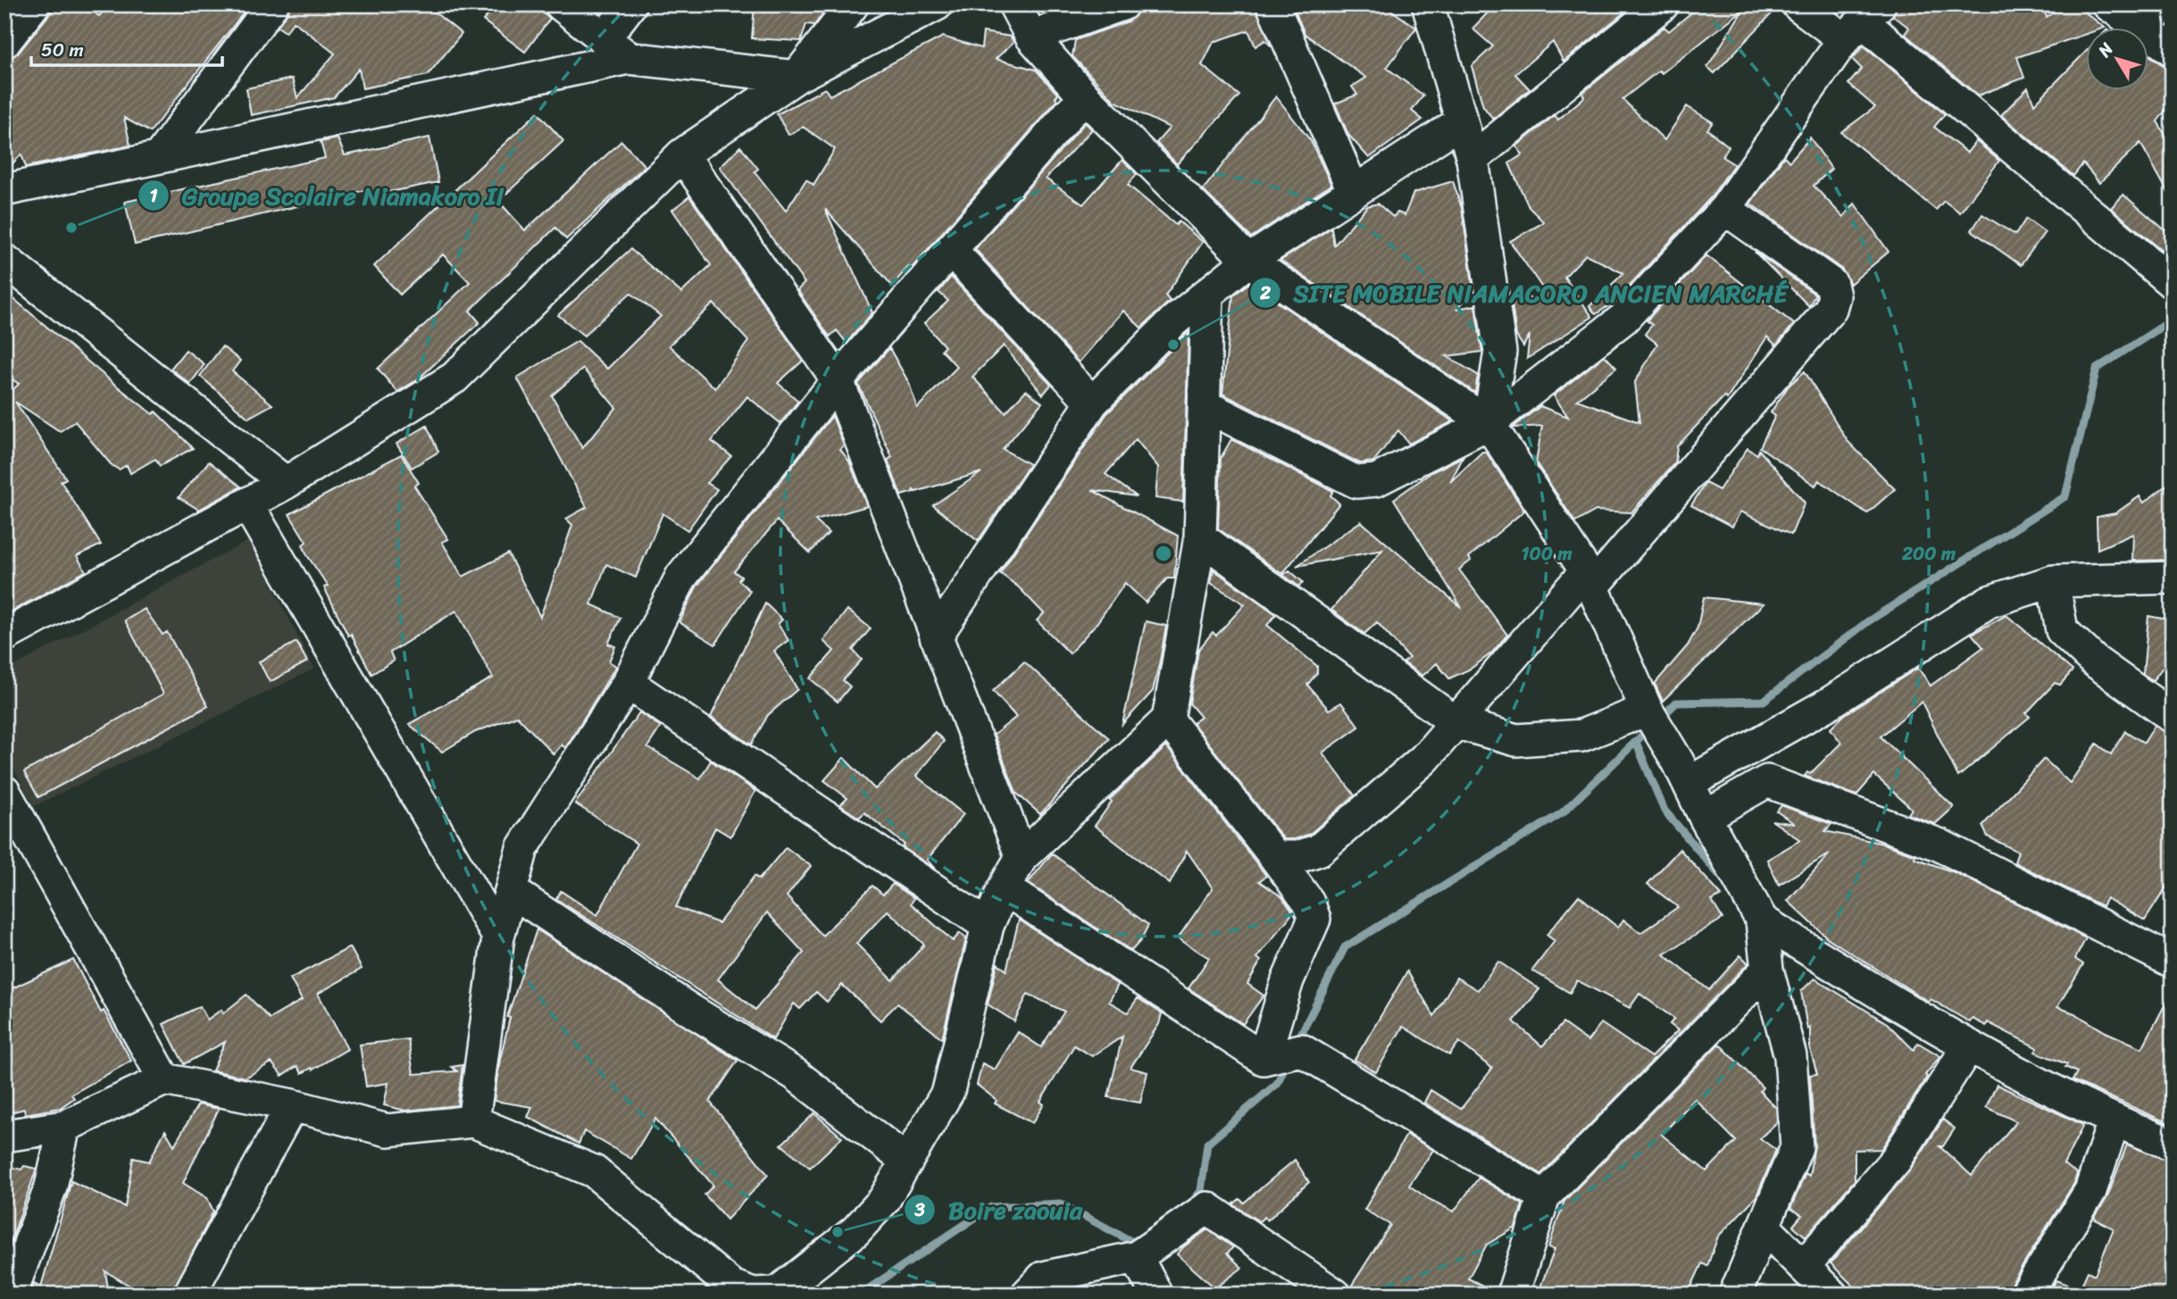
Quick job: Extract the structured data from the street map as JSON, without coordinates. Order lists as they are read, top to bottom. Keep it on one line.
{"places":["Groupe Scolaire Niamakoro II","SITE MOBILE NIAMACORO ANCIEN MARCHÉ","Boire zaouia"],"scale_bar":"50 m","north":"top left","rings":["100 m","200 m"]}
